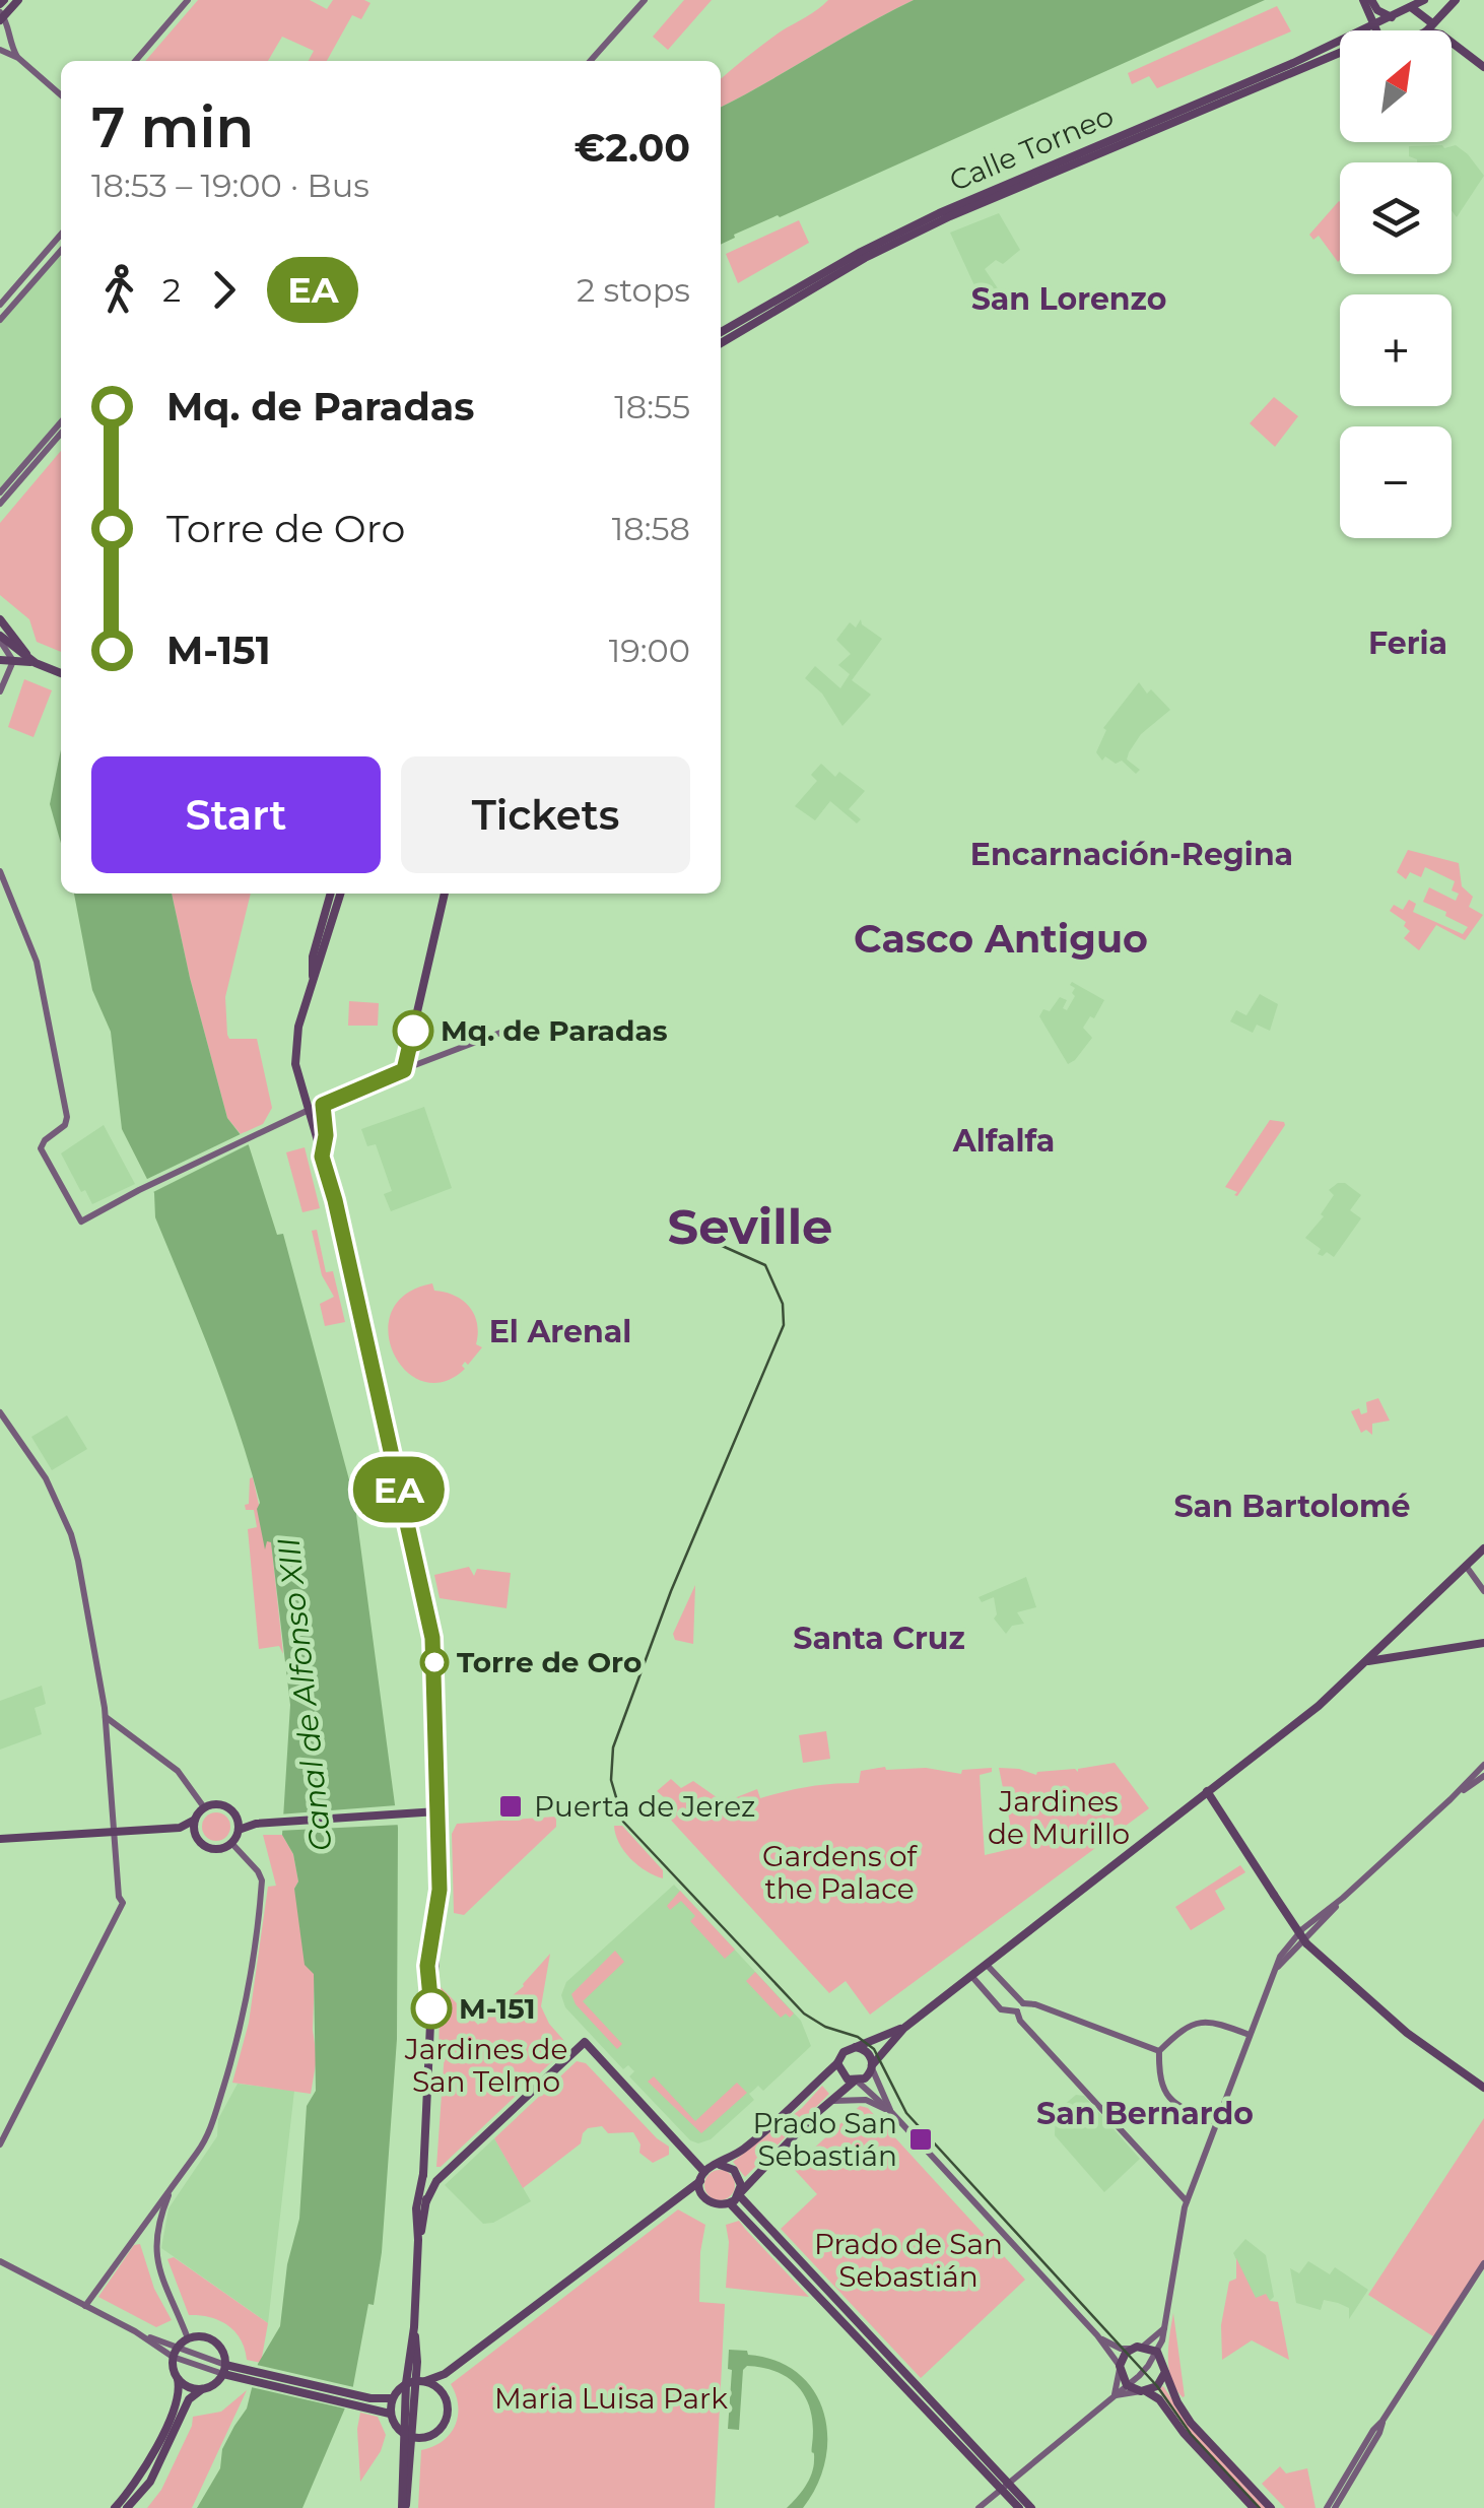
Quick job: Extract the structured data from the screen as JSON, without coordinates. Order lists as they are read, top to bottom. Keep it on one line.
{"streets":{"main road":["Calle Torneo"]},"districts":["San Lorenzo","Feria","Encarnación-Regina","Casco Antiguo","Alfalfa","Seville","El Arenal","San Bartolomé","Santa Cruz","San Bernardo"],"water":["Canal de Alfonso XIII"],"parks":["Jardines de Murillo","Gardens of the Palace","Jardines de San Telmo","Prado de San Sebastián","Maria Luisa Park"],"places":{"other":["Mq. de Paradas","Torre de Oro","M-151"],"transit":["Puerta de Jerez","Prado San Sebastián"]},"lines":["bus line EA"],"north":"top right","page":{"on_map":"EA","map_buttons":["+","−"],"heading":["7 min","18:53 – 19:00 · Bus","€2.00"],"legs":["2","EA","2 stops"],"list":[{"name":"Mq. de Paradas","value":"18:55"},{"name":"Torre de Oro","value":"18:58"},{"name":"M-151","value":"19:00"}],"buttons":["Start","Tickets"]}}
